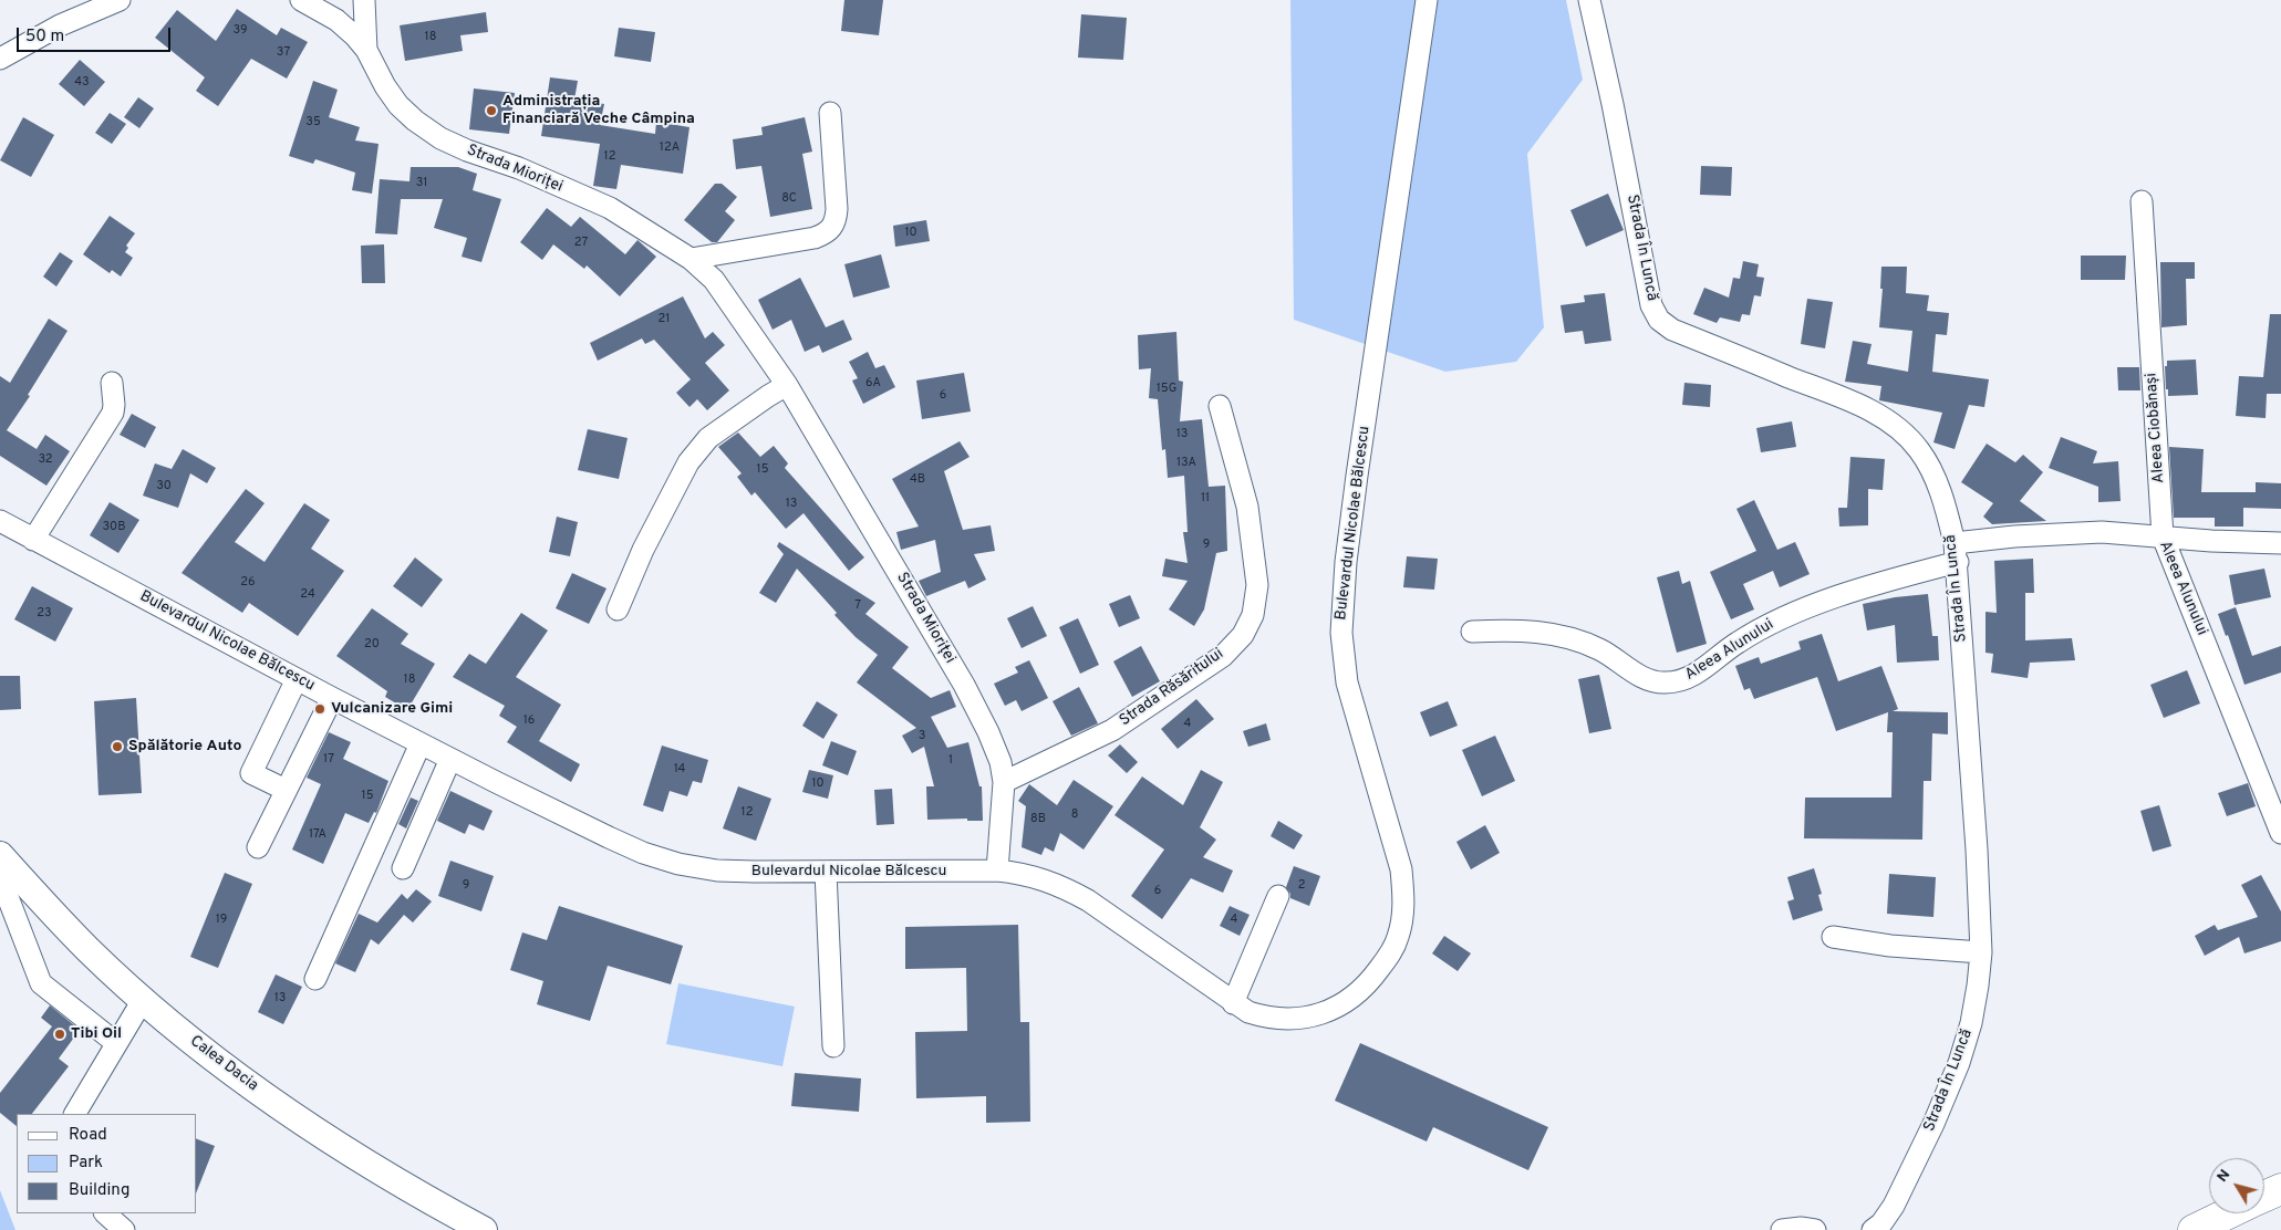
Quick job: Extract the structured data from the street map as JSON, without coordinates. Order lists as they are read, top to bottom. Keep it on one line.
{"streets":{"main road":["Calea Dacia"],"street":["Strada Mioriței","Strada În Luncă","Aleea Ciobănași","Bulevardul Nicolae Bălcescu","Aleea Alunului","Strada Răsăritului"]},"crossings":[["Strada Mioriței","Bulevardul Nicolae Bălcescu"],["Strada Mioriței","Strada Răsăritului"],["Strada În Luncă","Aleea Alunului"],["Aleea Ciobănași","Aleea Alunului"]],"places":["Administrația Financiară Veche Câmpina","Vulcanizare Gimi","Spălătorie Auto","Tibi Oil"],"house_numbers":["39","18","37","43","35","12A","12","31","8C","10","27","21","6A","15G","6","13","32","13A","15","4B","30","11","13","30B","9","26","24","7","23","20","18","16","4","3","17","1","14","10","15","12","8","8B","17A","9","2","6","19","4","13"],"legend":["Road","Park","Building"],"scale_bar":"50 m","north":"top left"}
